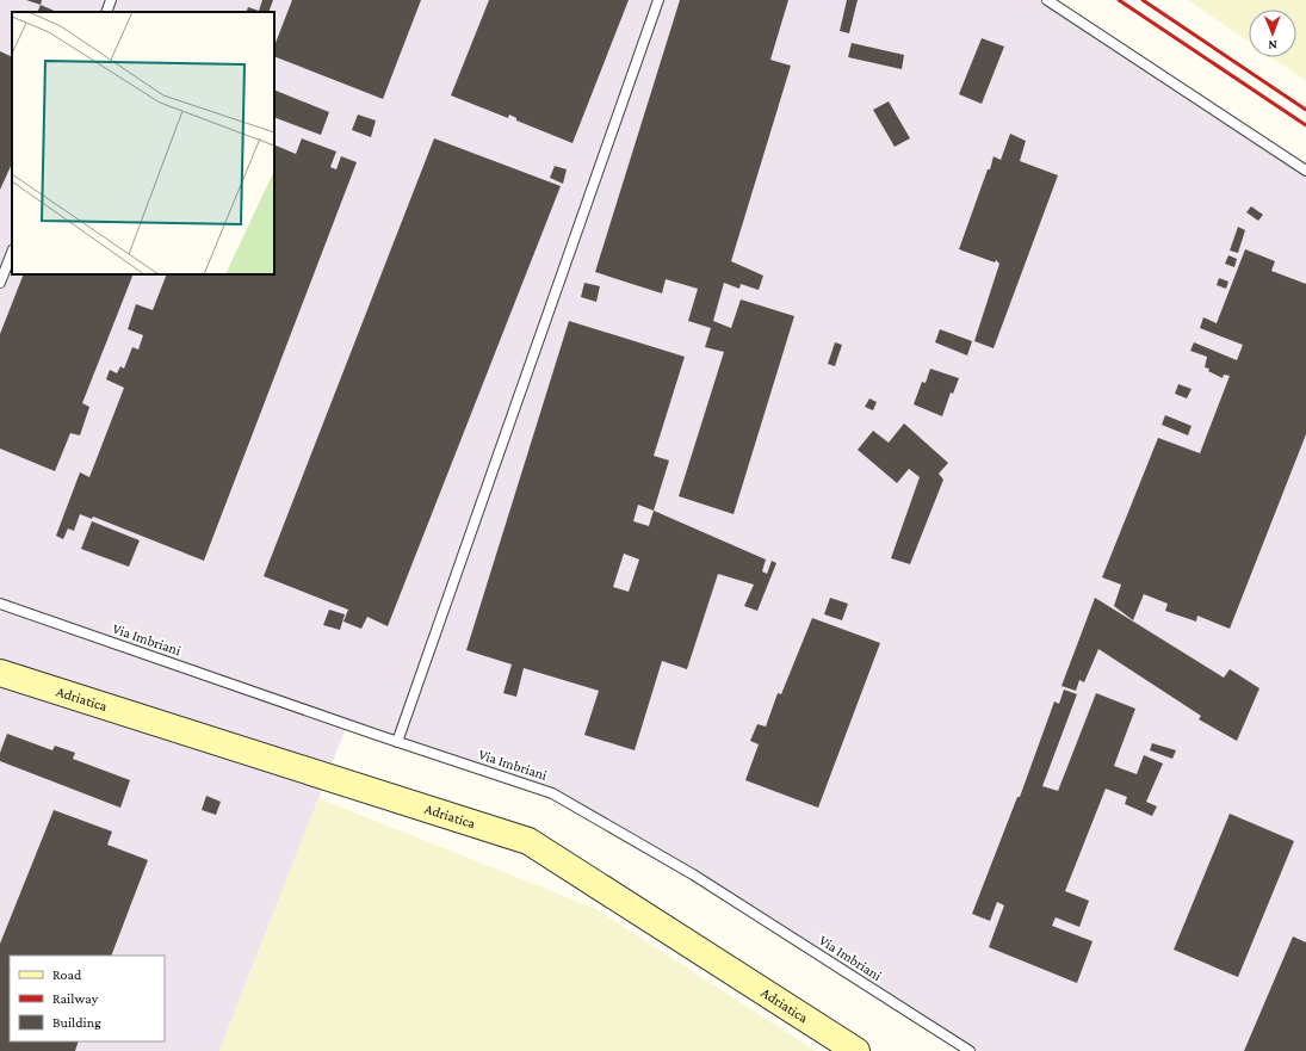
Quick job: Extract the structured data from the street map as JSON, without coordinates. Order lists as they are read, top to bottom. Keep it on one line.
{"streets":{"main road":["Adriatica"],"lane":["Via Imbriani"]},"legend":["Road","Railway","Building"],"north":"bottom"}
